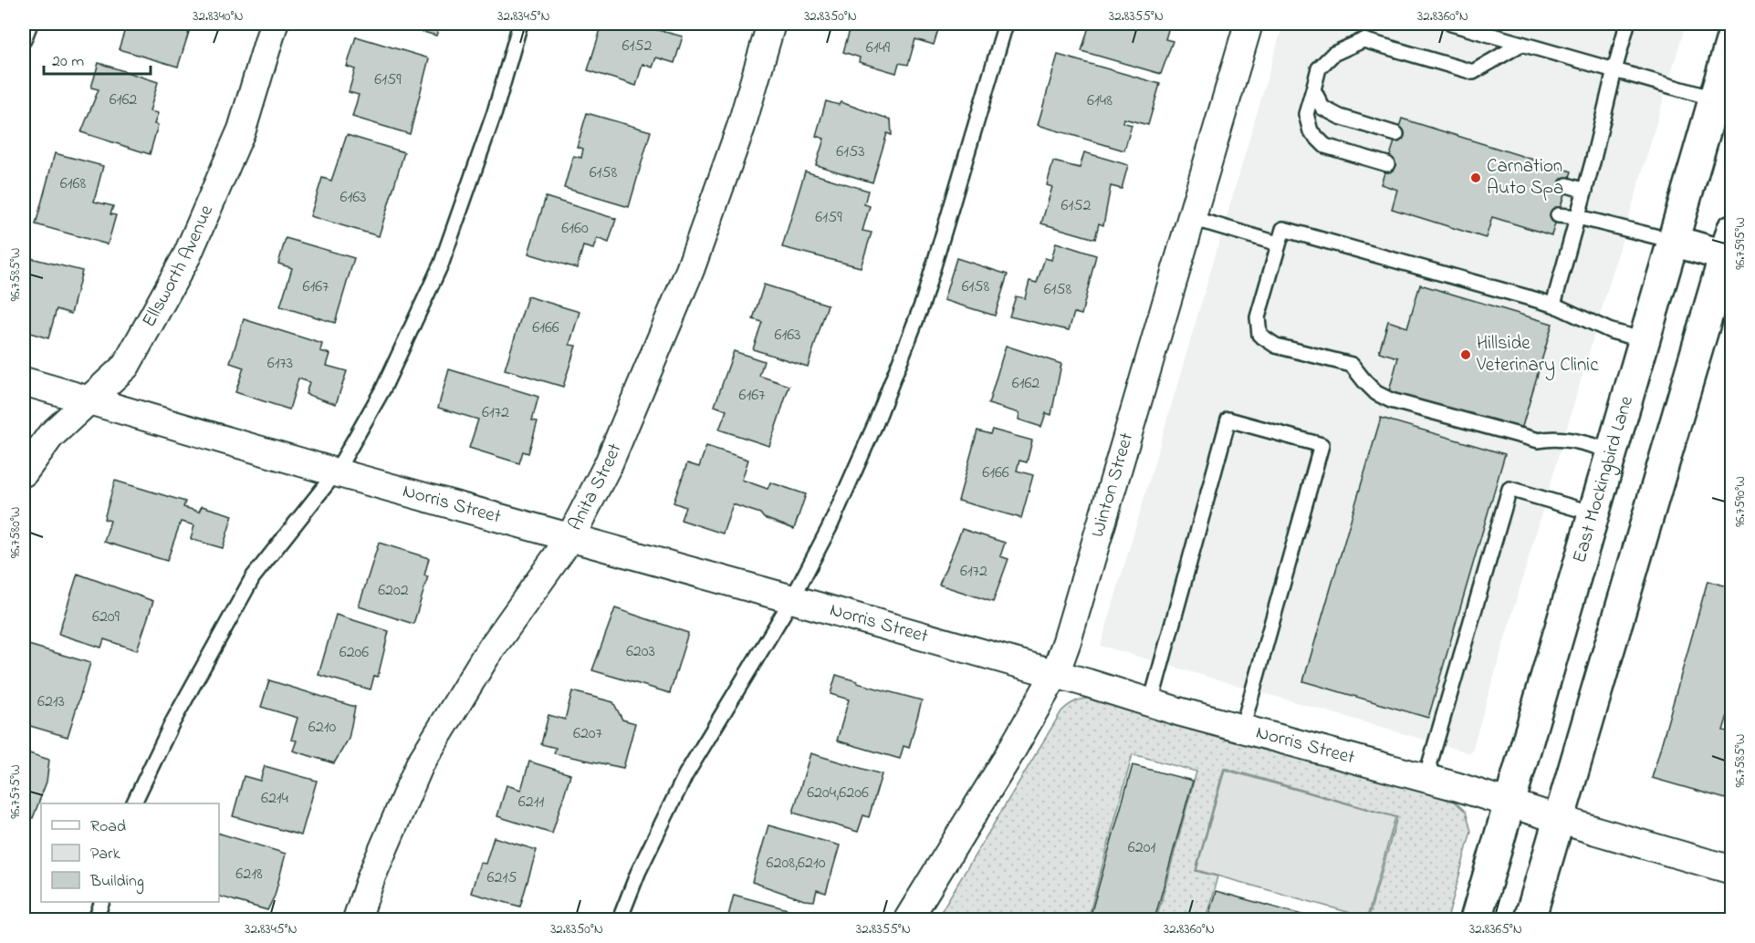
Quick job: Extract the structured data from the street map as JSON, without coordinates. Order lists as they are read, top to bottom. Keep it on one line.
{"streets":{"main road":["East Mockingbird Lane"],"street":["Ellsworth Avenue","Winton Street","Anita Street","Norris Street"]},"crossings":[["Ellsworth Avenue","Norris Street"],["East Mockingbird Lane","Norris Street"],["Winton Street","Norris Street"],["Anita Street","Norris Street"]],"places":["Carnation Auto Spa","Hillside Veterinary Clinic"],"house_numbers":["6152","6149","6159","6162","6148","6153","6158","6168","6163","6152","6159","6160","6167","6158","6158","6166","6163","6173","6162","6167","6172","6166","6172","6202","6209","6203","6206","6213","6210","6207","6204,6206","6214","6211","6201","6208,6210","6218","6215"],"legend":["Road","Park","Building"],"scale_bar":"20 m","coordinates":["32.8340°N","32.8345°N","32.8350°N","32.8355°N","32.8360°N","96.7595°W","96.7585°W","96.7590°W","96.7580°W","96.7575°W","32.8365°N"]}
